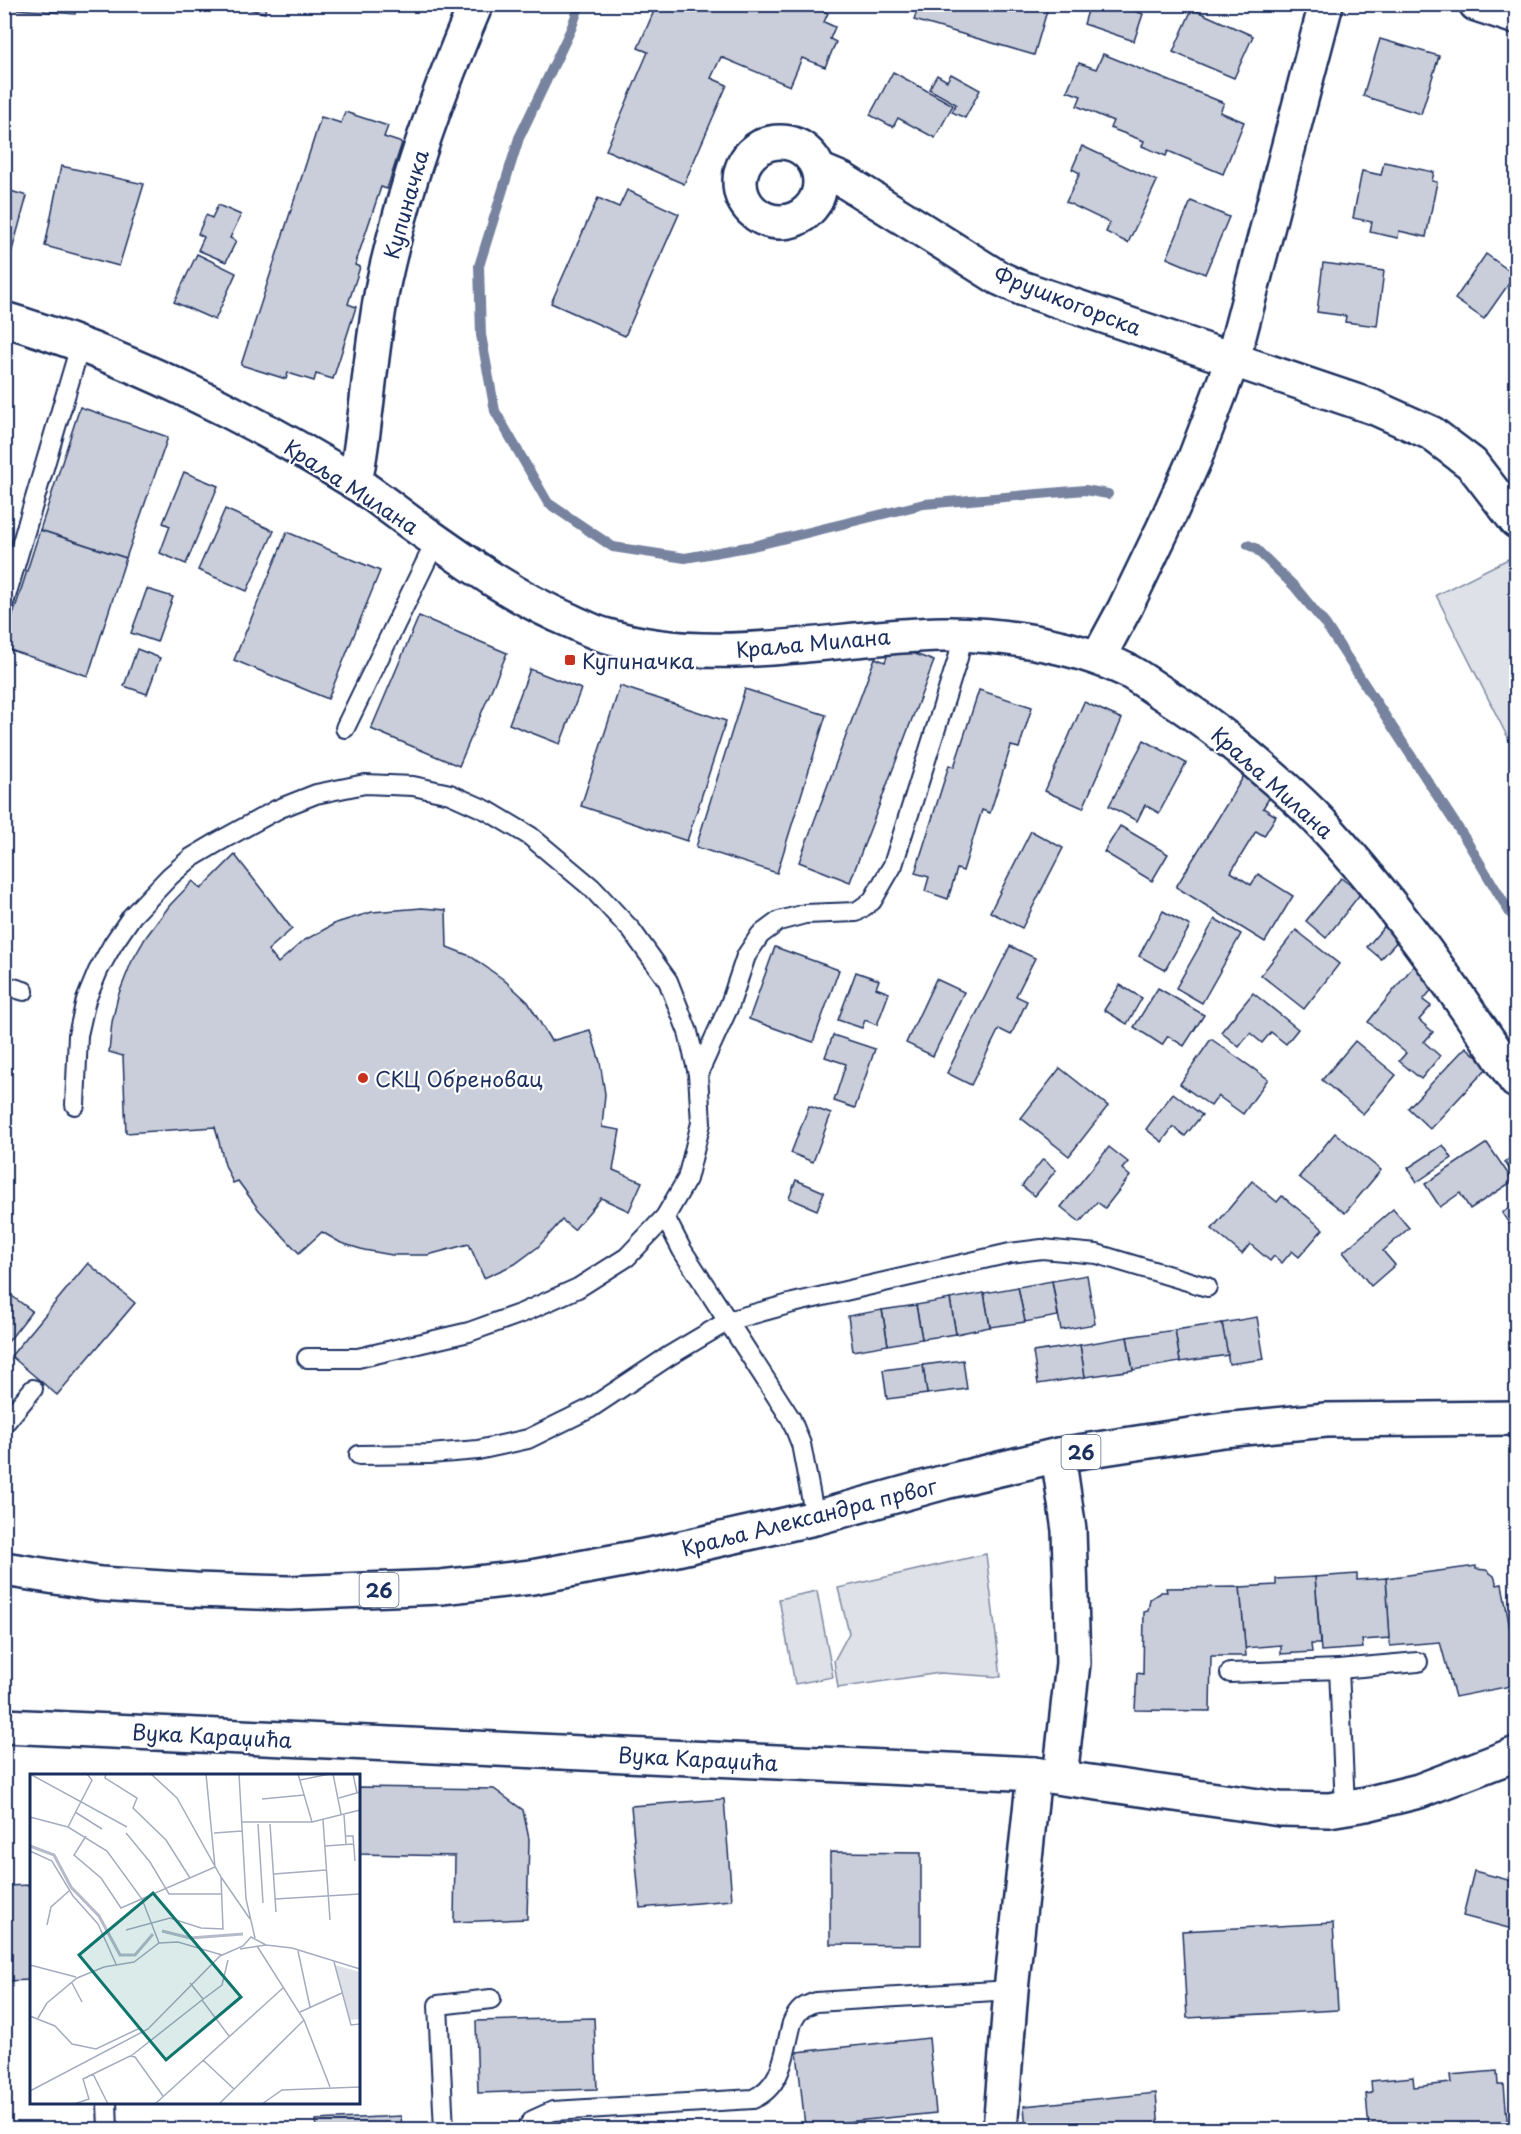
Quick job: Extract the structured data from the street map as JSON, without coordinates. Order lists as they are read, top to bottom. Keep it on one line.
{"streets":{"street":["Купиначка","Фрушкогорска","Краља Милана","26","Краља Александра првог","Вука Караџића"]},"crossings":[["Купиначка","Краља Милана"]],"places":{"transit":["Купиначка"],"other":["СКЦ Обреновац"]}}
